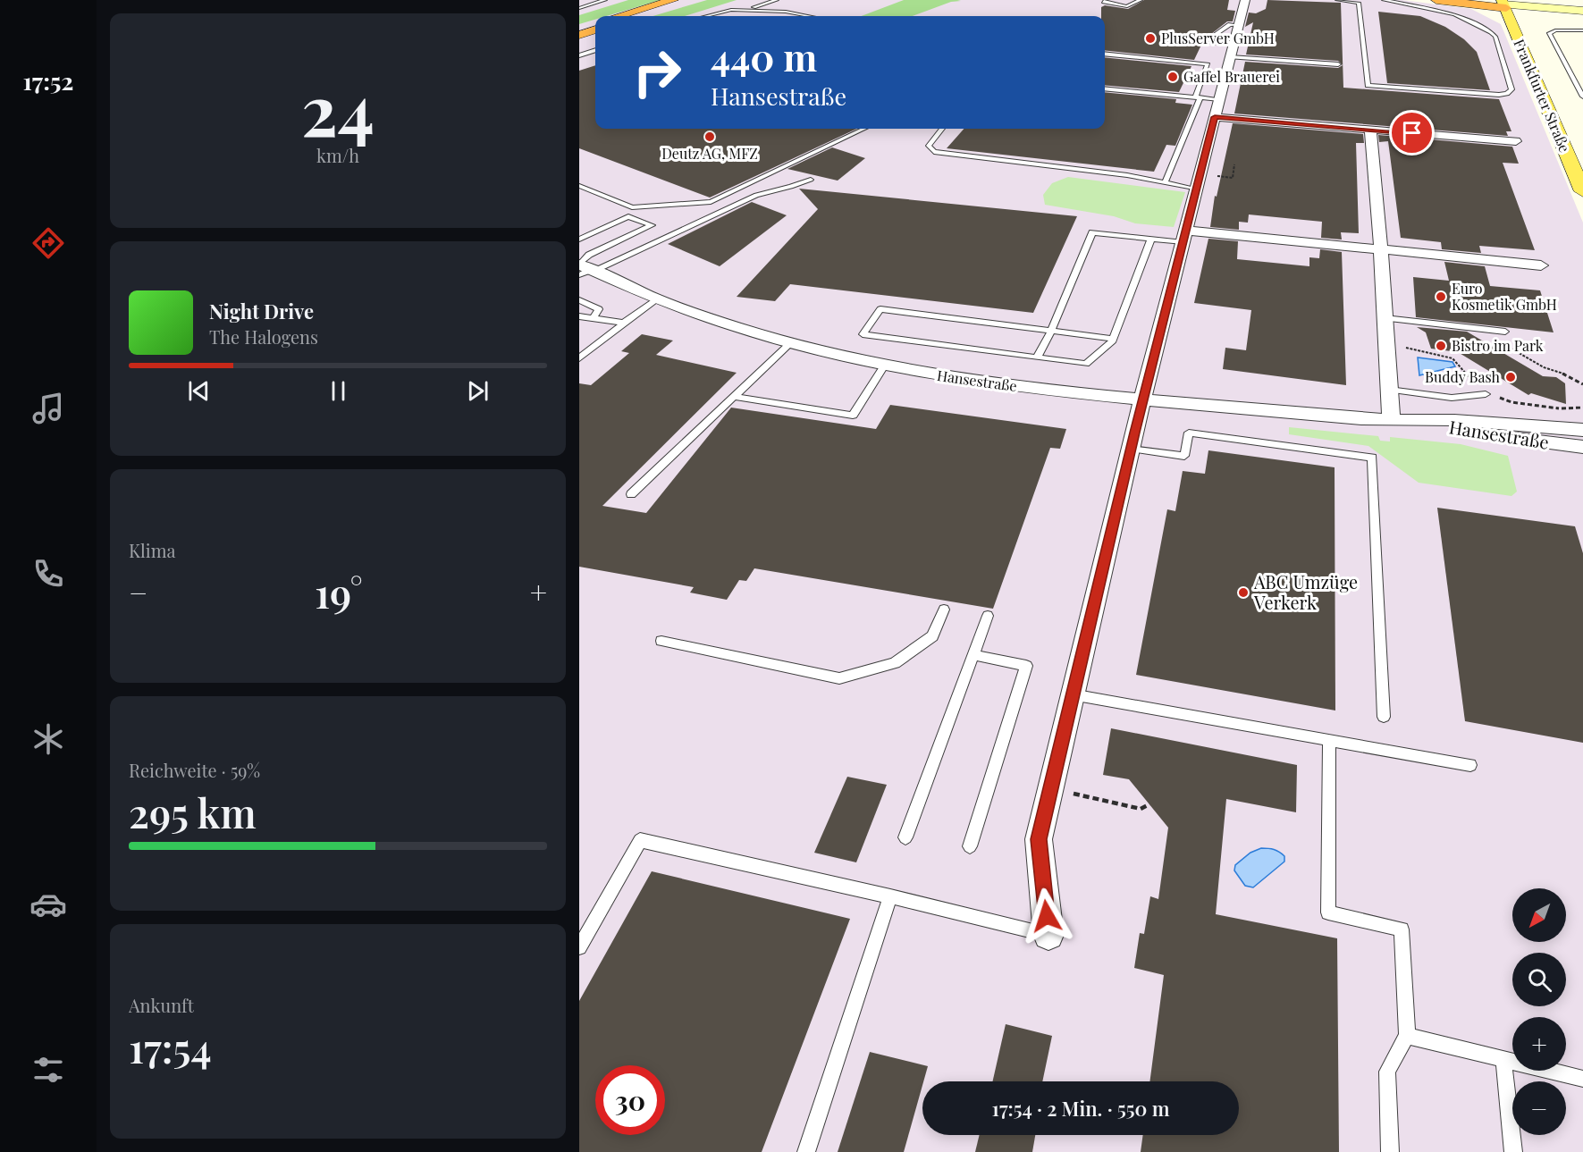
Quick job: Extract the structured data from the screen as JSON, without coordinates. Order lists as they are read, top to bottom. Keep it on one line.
{"streets":{"main road":["Frankfurter Straße"],"street":["Hansestraße"]},"places":["PlusServer GmbH","Gaffel Brauerei","Deutz AG, MFZ","Euro Kosmetik GmbH","Bistro im Park","Buddy Bash","ABC Umzüge Verkerk"],"north":"bottom left","page":{"tabs":"17:52","tile":[["24","km/h"],"Klima",["Reichweite · 59%","295 km"],["Ankunft","17:54"]],"turn":["440 m","Hansestraße"],"song":["Night Drive","The Halogens"],"heat":["−","19°","+"],"map_buttons":["+","−"],"limit":"30","trip":"17:54 · 2 Min. · 550 m"}}
